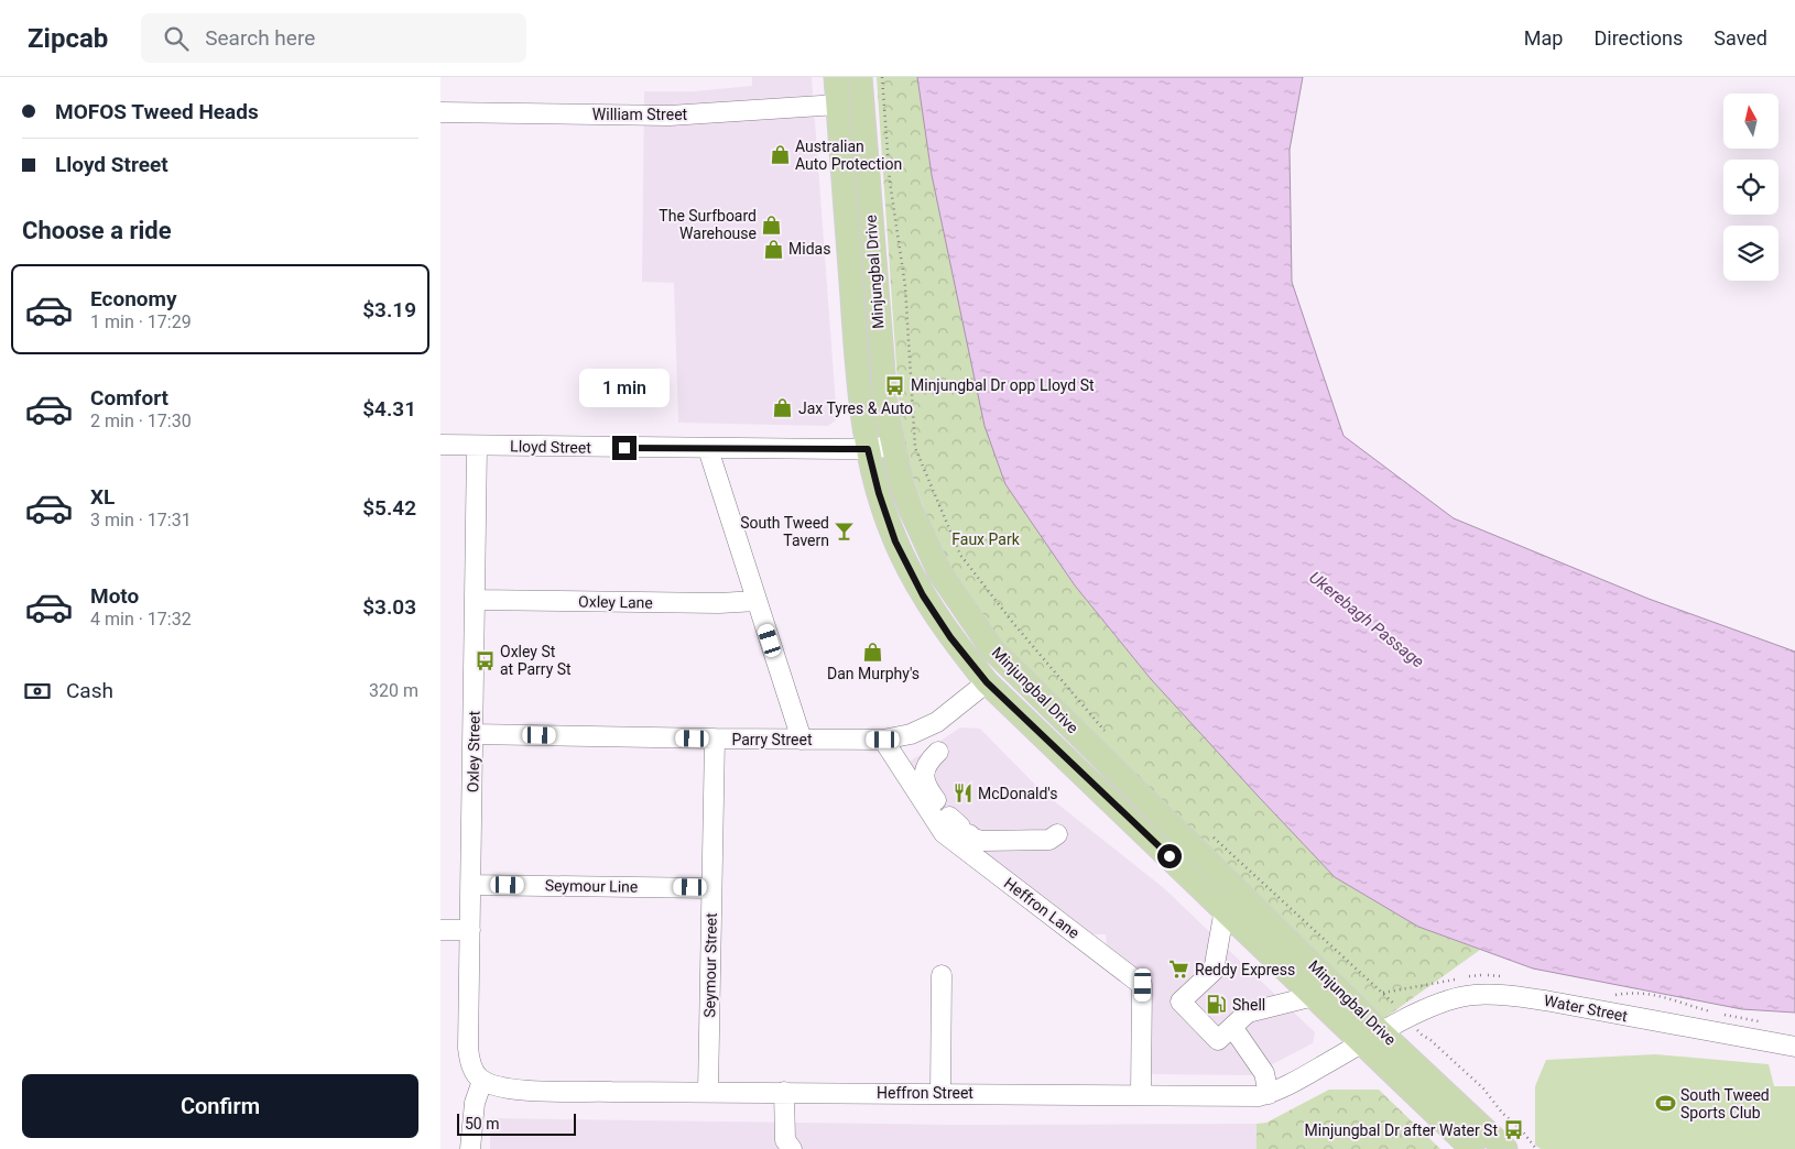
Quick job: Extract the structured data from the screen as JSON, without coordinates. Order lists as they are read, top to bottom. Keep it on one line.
{"streets":{"main road":["Minjungbal Drive"],"street":["William Street","Lloyd Street","Oxley Lane","Parry Street","Oxley Street","Seymour Line","Heffron Lane","Seymour Street","Water Street","Heffron Street"]},"crossings":[["William Street","Minjungbal Drive"],["Minjungbal Drive","Lloyd Street"],["Minjungbal Drive","Parry Street"],["Minjungbal Drive","Water Street"],["Minjungbal Drive","Heffron Street"],["Lloyd Street","Oxley Street"],["Oxley Lane","Oxley Street"],["Parry Street","Oxley Street"],["Parry Street","Heffron Lane"],["Parry Street","Seymour Street"],["Oxley Street","Seymour Line"],["Oxley Street","Heffron Street"],["Seymour Line","Seymour Street"],["Heffron Lane","Heffron Street"],["Seymour Street","Heffron Street"],["Water Street","Heffron Street"]],"water":["Ukerebagh Passage"],"parks":["Faux Park"],"places":{"shop":["Australian Auto Protection","The Surfboard Warehouse","Midas","Jax Tyres & Auto","Dan Murphy's"],"bus stop":["Minjungbal Dr opp Lloyd St","Oxley St at Parry St","Minjungbal Dr after Water St"],"bar":["South Tweed Tavern"],"restaurant":["McDonald's"],"supermarket":["Reddy Express"],"fuel station":["Shell"],"sports":["South Tweed Sports Club"]},"scale_bar":"50 m","north":"top","page":{"header":"Zipcab","search":"Search here","nav":["Map","Directions","Saved"],"banner":["MOFOS Tweed Heads","Lloyd Street"],"heading":"Choose a ride","list":[{"name":"Economy","note":"1 min · 17:29","value":"$3.19"},{"name":"Comfort","note":"2 min · 17:30","value":"$4.31"},{"name":"XL","note":"3 min · 17:31","value":"$5.42"},{"name":"Moto","note":"4 min · 17:32","value":"$3.03"}],"bubble":"1 min","pay":["Cash","320 m"],"buttons":"Confirm","scale":"50 m"}}
